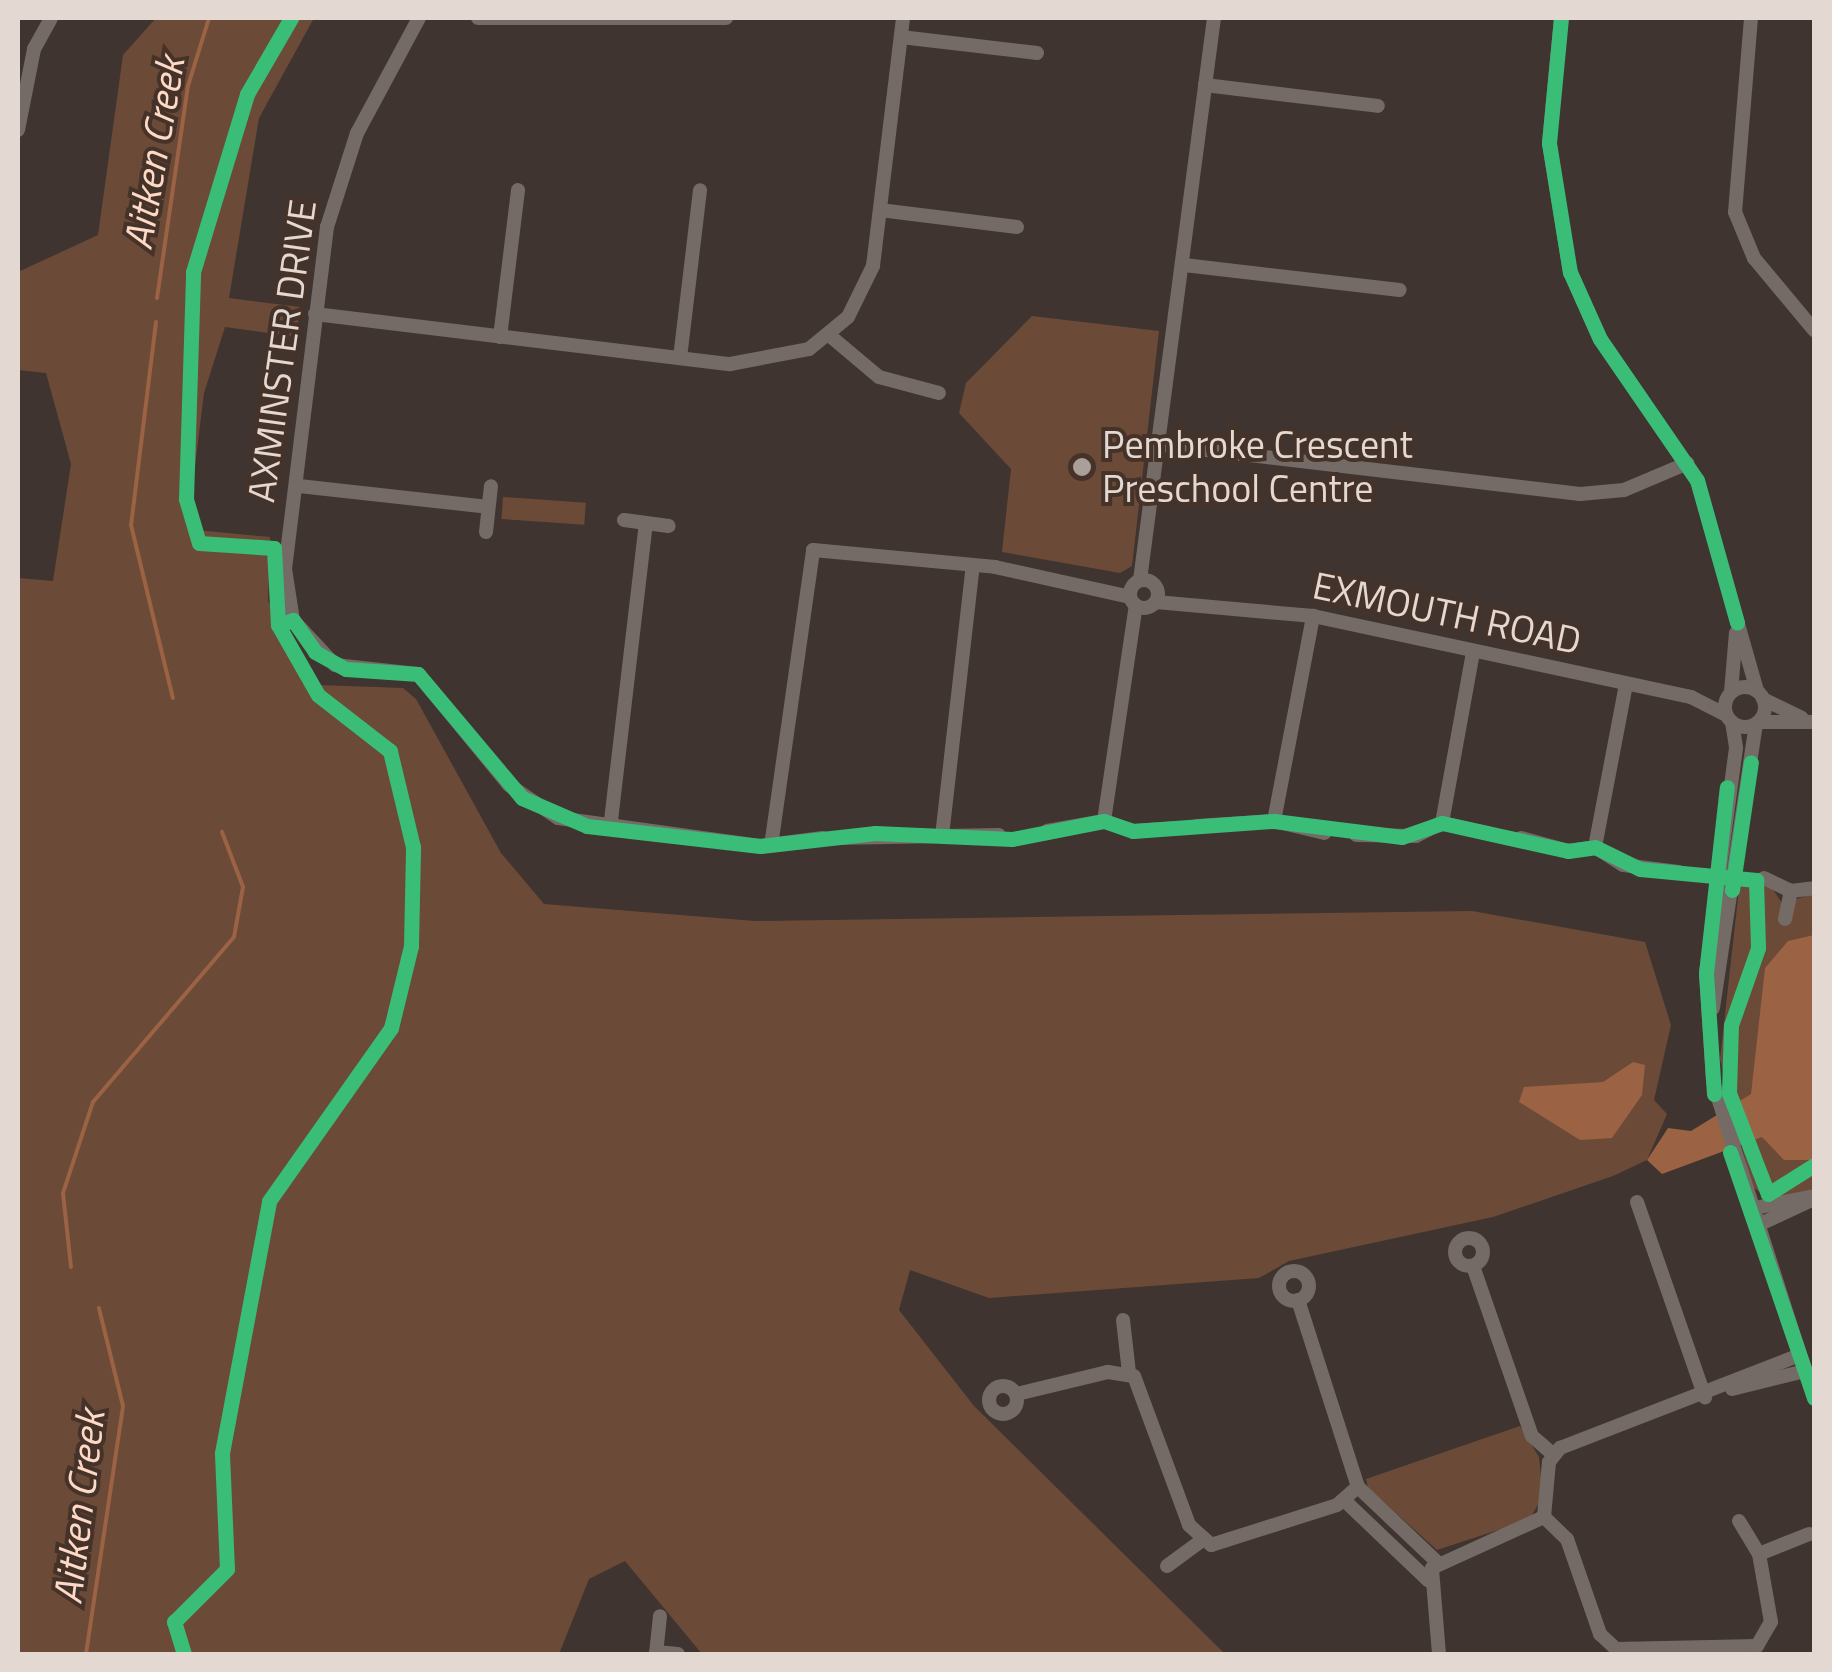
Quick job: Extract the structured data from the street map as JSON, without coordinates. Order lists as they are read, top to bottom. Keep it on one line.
{"streets":{"street":["AXMINSTER DRIVE","EXMOUTH ROAD"]},"crossings":[["AXMINSTER DRIVE","EXMOUTH ROAD"]],"water":["Aitken Creek"],"places":["Pembroke Crescent Preschool Centre"]}
